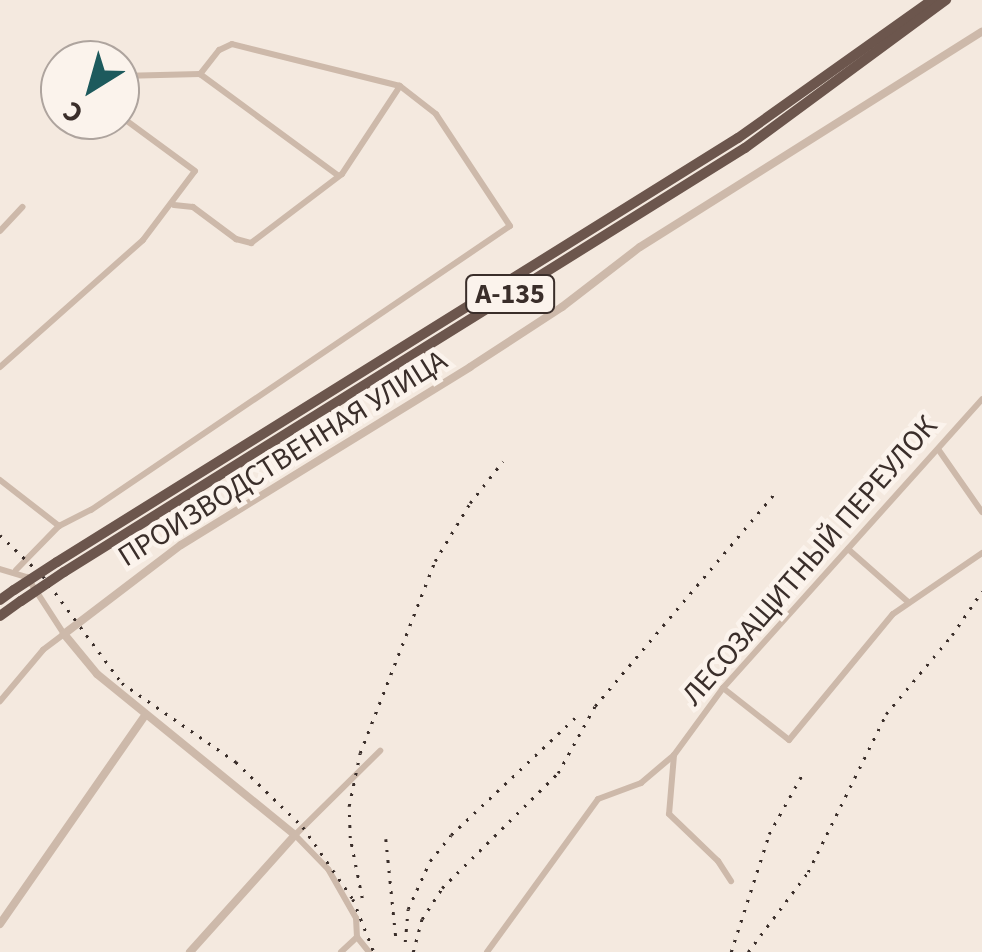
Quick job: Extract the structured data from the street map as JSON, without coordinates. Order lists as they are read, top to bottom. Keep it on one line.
{"streets":{"highway":["А-135"],"street":["ПРОИЗВОДСТВЕННАЯ УЛИЦА","ЛЕСОЗАЩИТНЫЙ ПЕРЕУЛОК"]},"north":"bottom left"}
